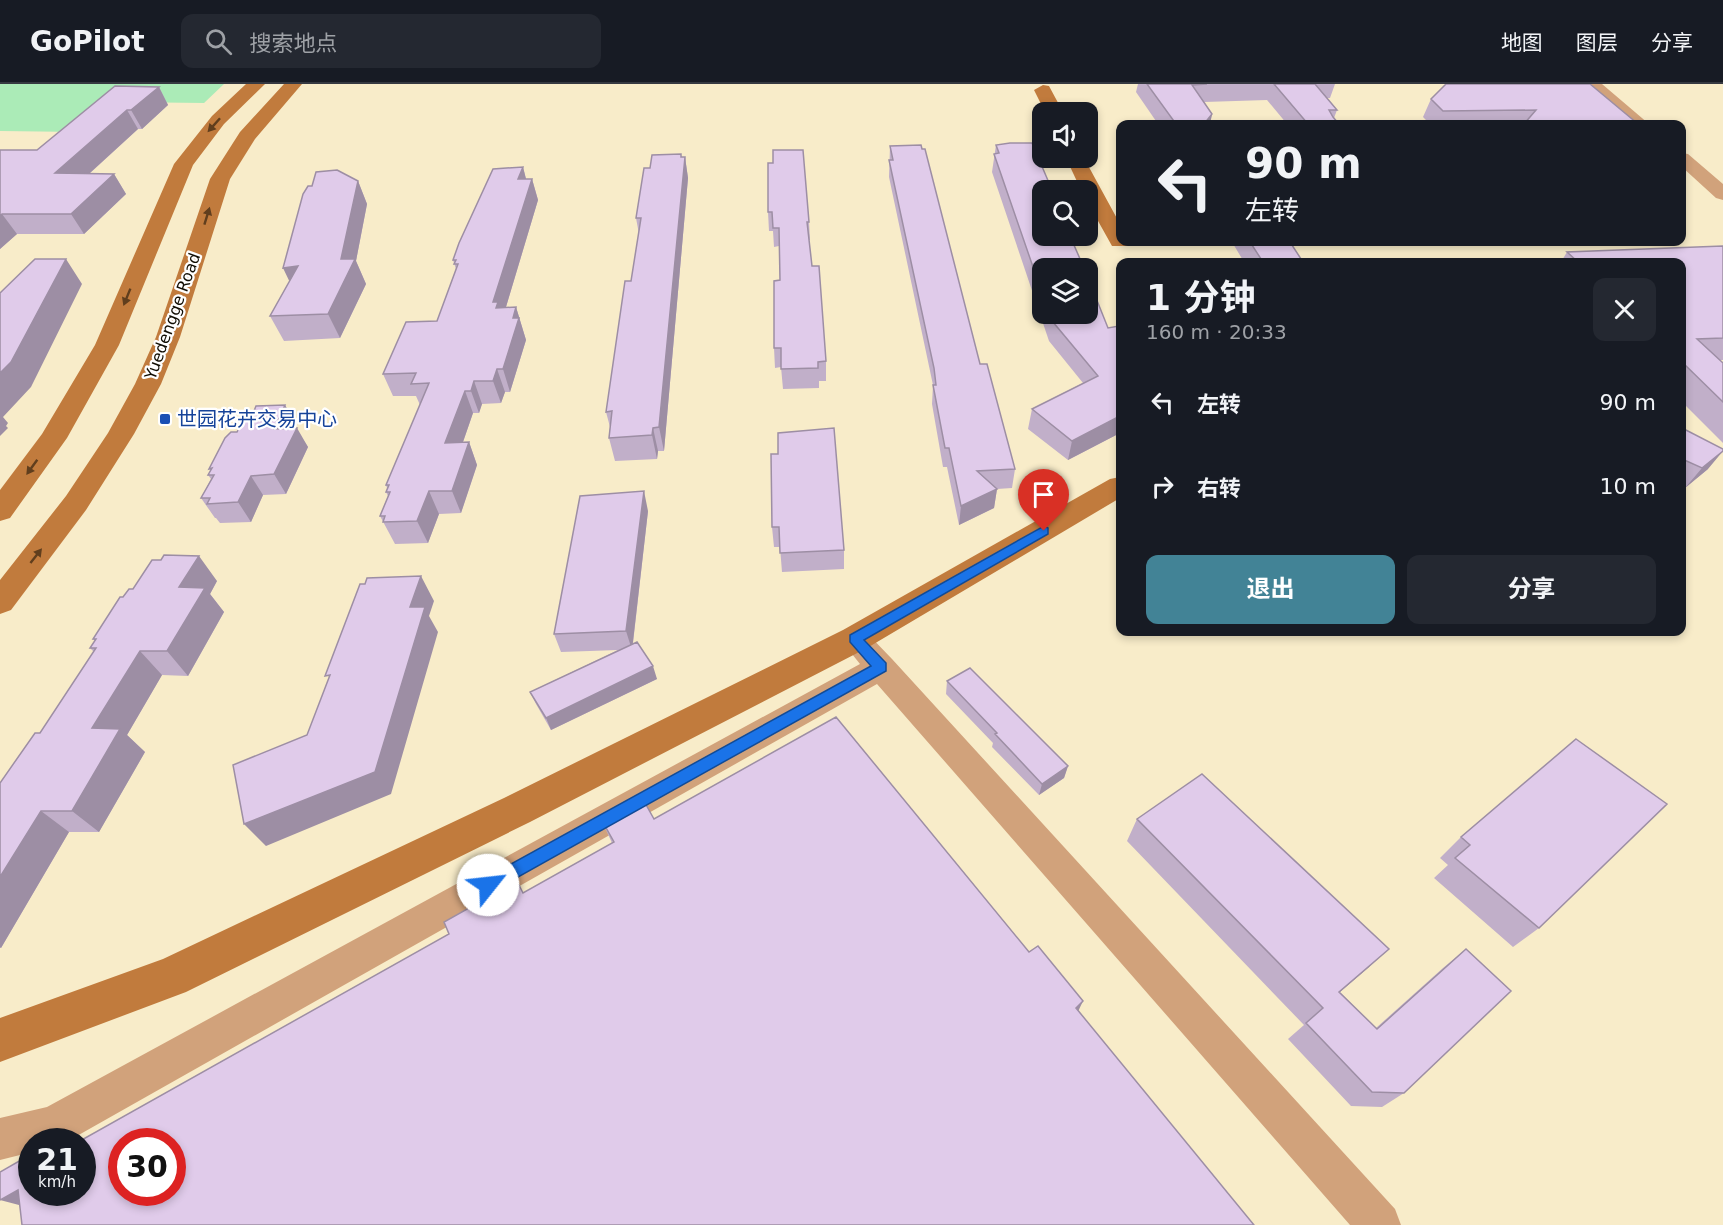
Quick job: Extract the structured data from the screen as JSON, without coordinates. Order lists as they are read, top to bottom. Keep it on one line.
{"streets":{"main road":["Yuedengge Road"]},"places":{"transit":["世园花卉交易中心"]},"page":{"header":"GoPilot","search":"搜索地点","nav":["地图","图层","分享"],"turn":["90 m","左转"],"heading":["1 分钟","160 m · 20:33"],"list":[{"name":"左转","value":"90 m"},{"name":"右转","value":"10 m"}],"buttons":["退出","分享"],"speed":"21 km/h","limit":"30"}}
